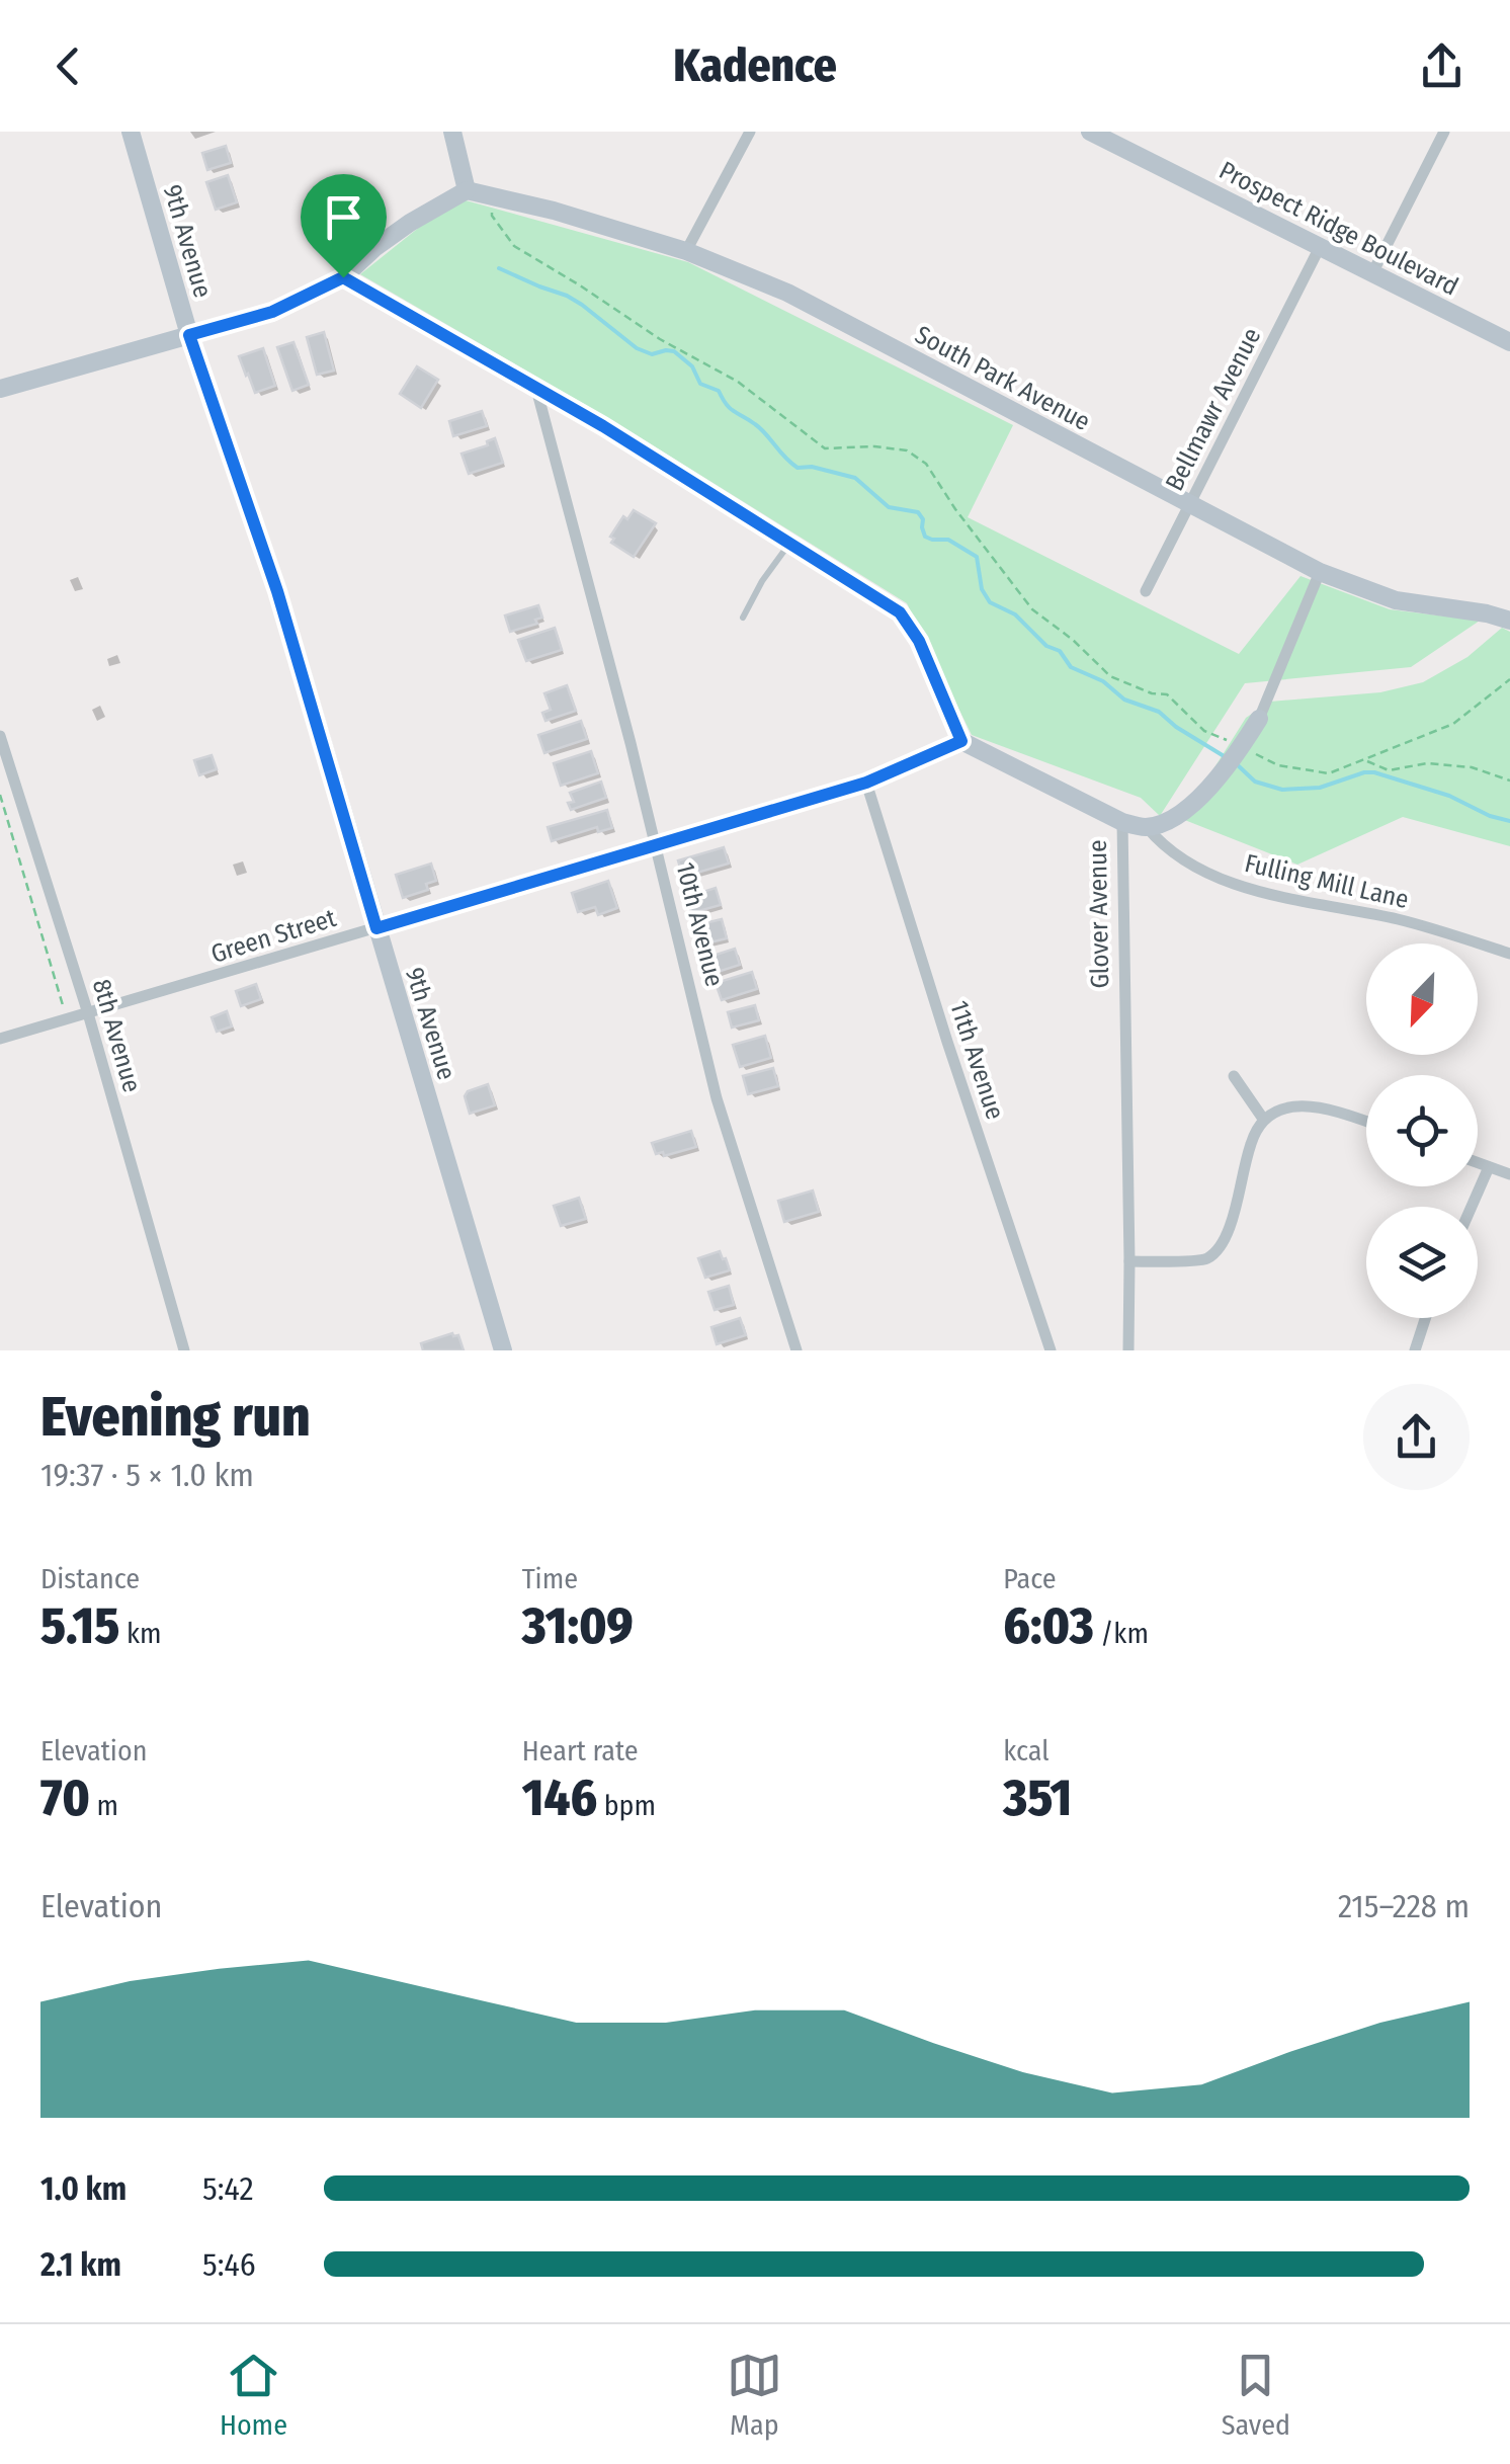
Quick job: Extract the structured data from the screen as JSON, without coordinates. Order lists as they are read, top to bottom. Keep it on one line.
{"streets":{"street":["Prospect Ridge Boulevard","9th Avenue","South Park Avenue","Bellmawr Avenue","Fulling Mill Lane","Glover Avenue","10th Avenue","Green Street","8th Avenue","11th Avenue"]},"crossings":[["Prospect Ridge Boulevard","Bellmawr Avenue"],["9th Avenue","Green Street"],["South Park Avenue","Bellmawr Avenue"],["South Park Avenue","Glover Avenue"],["Fulling Mill Lane","Glover Avenue"],["10th Avenue","Green Street"],["Green Street","8th Avenue"],["Green Street","11th Avenue"]],"north":"bottom left","page":{"header":"Kadence","heading":["Evening run","19:37 · 5 × 1.0 km"],"stats":[["Distance","5.15 km"],["Time","31:09"],["Pace","6:03 /km"],["Elevation","70 m"],["Heart rate","146 bpm"],["kcal","351"]],"chart":["Elevation","215–228 m"],"list":[{"name":"1.0 km","note":"5:42"},{"name":"2.1 km","note":"5:46"}],"tabs":["Home","Map","Saved"]}}
